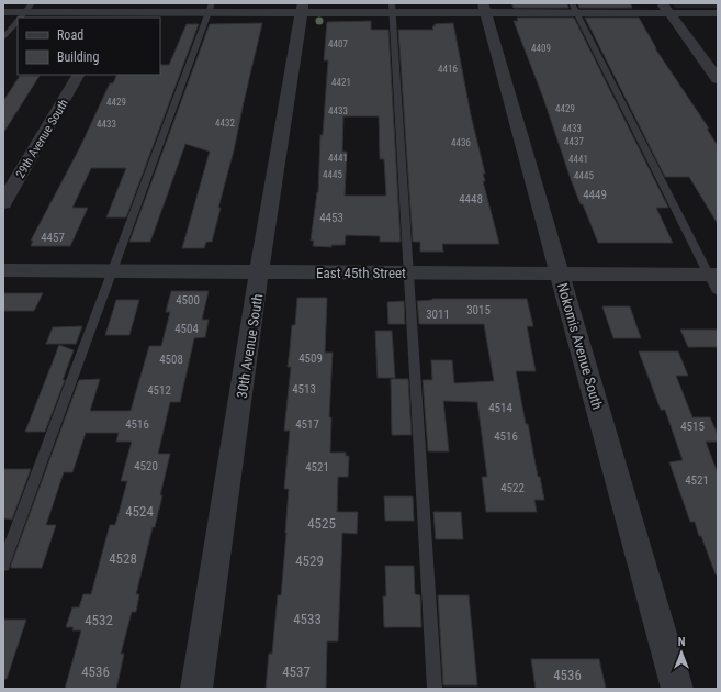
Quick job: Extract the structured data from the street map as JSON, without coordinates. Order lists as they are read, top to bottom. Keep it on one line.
{"streets":{"street":["29th Avenue South","East 45th Street","30th Avenue South","Nokomis Avenue South"]},"crossings":[["East 45th Street","30th Avenue South"],["East 45th Street","Nokomis Avenue South"]],"house_numbers":["4407","4409","4416","4421","4429","4429","4433","4432","4433","4433","4437","4436","4441","4441","4445","4445","4449","4448","4453","4457","4500","3015","3011","4504","4509","4508","4513","4512","4514","4516","4517","4515","4516","4520","4521","4521","4522","4524","4525","4528","4529","4533","4532","4536","4537","4536"],"legend":["Road","Building"],"north":"top"}
